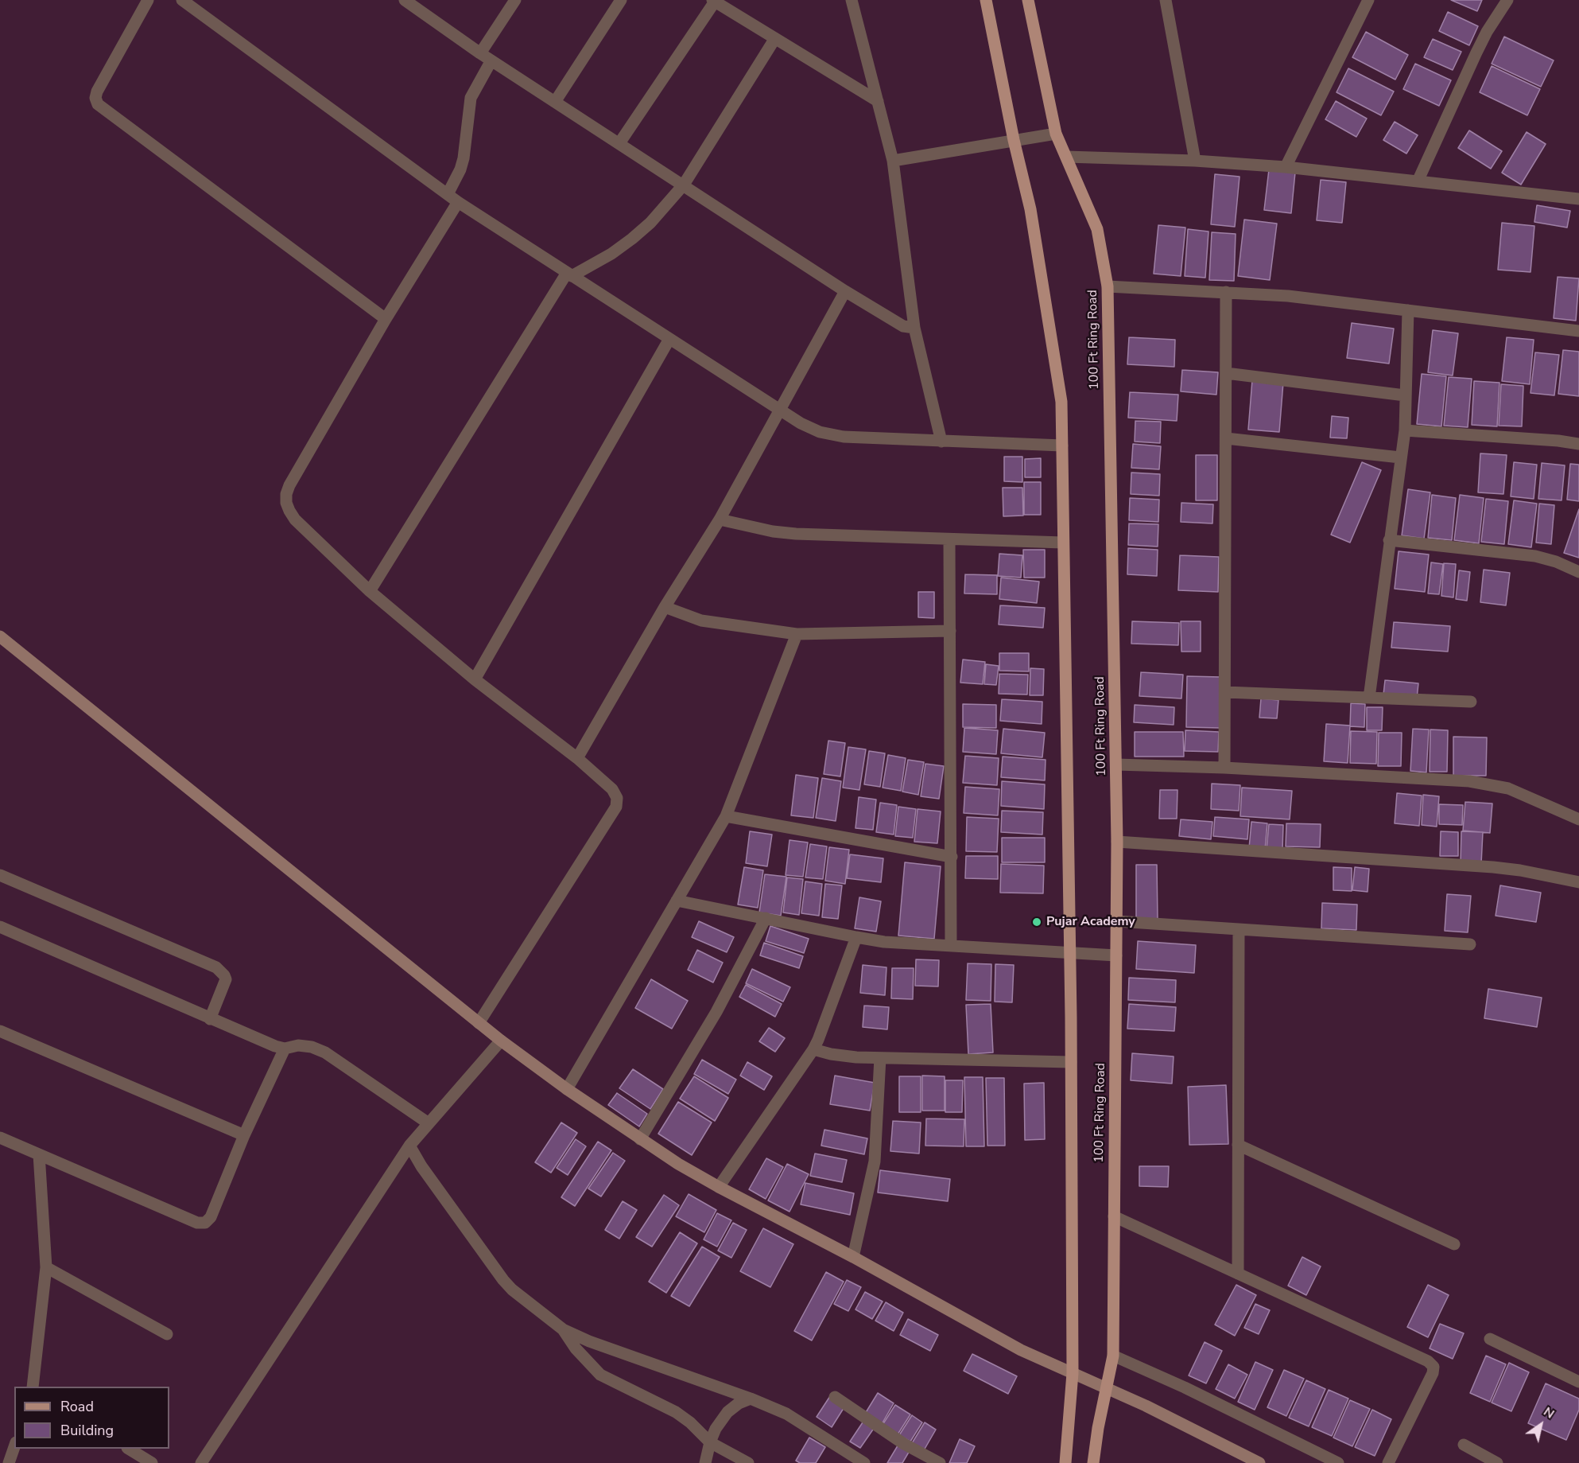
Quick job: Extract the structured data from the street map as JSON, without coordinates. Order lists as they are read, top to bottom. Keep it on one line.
{"streets":{"main road":["100 Ft Ring Road"]},"places":["Pujar Academy"],"legend":["Road","Building"],"north":"top right"}
